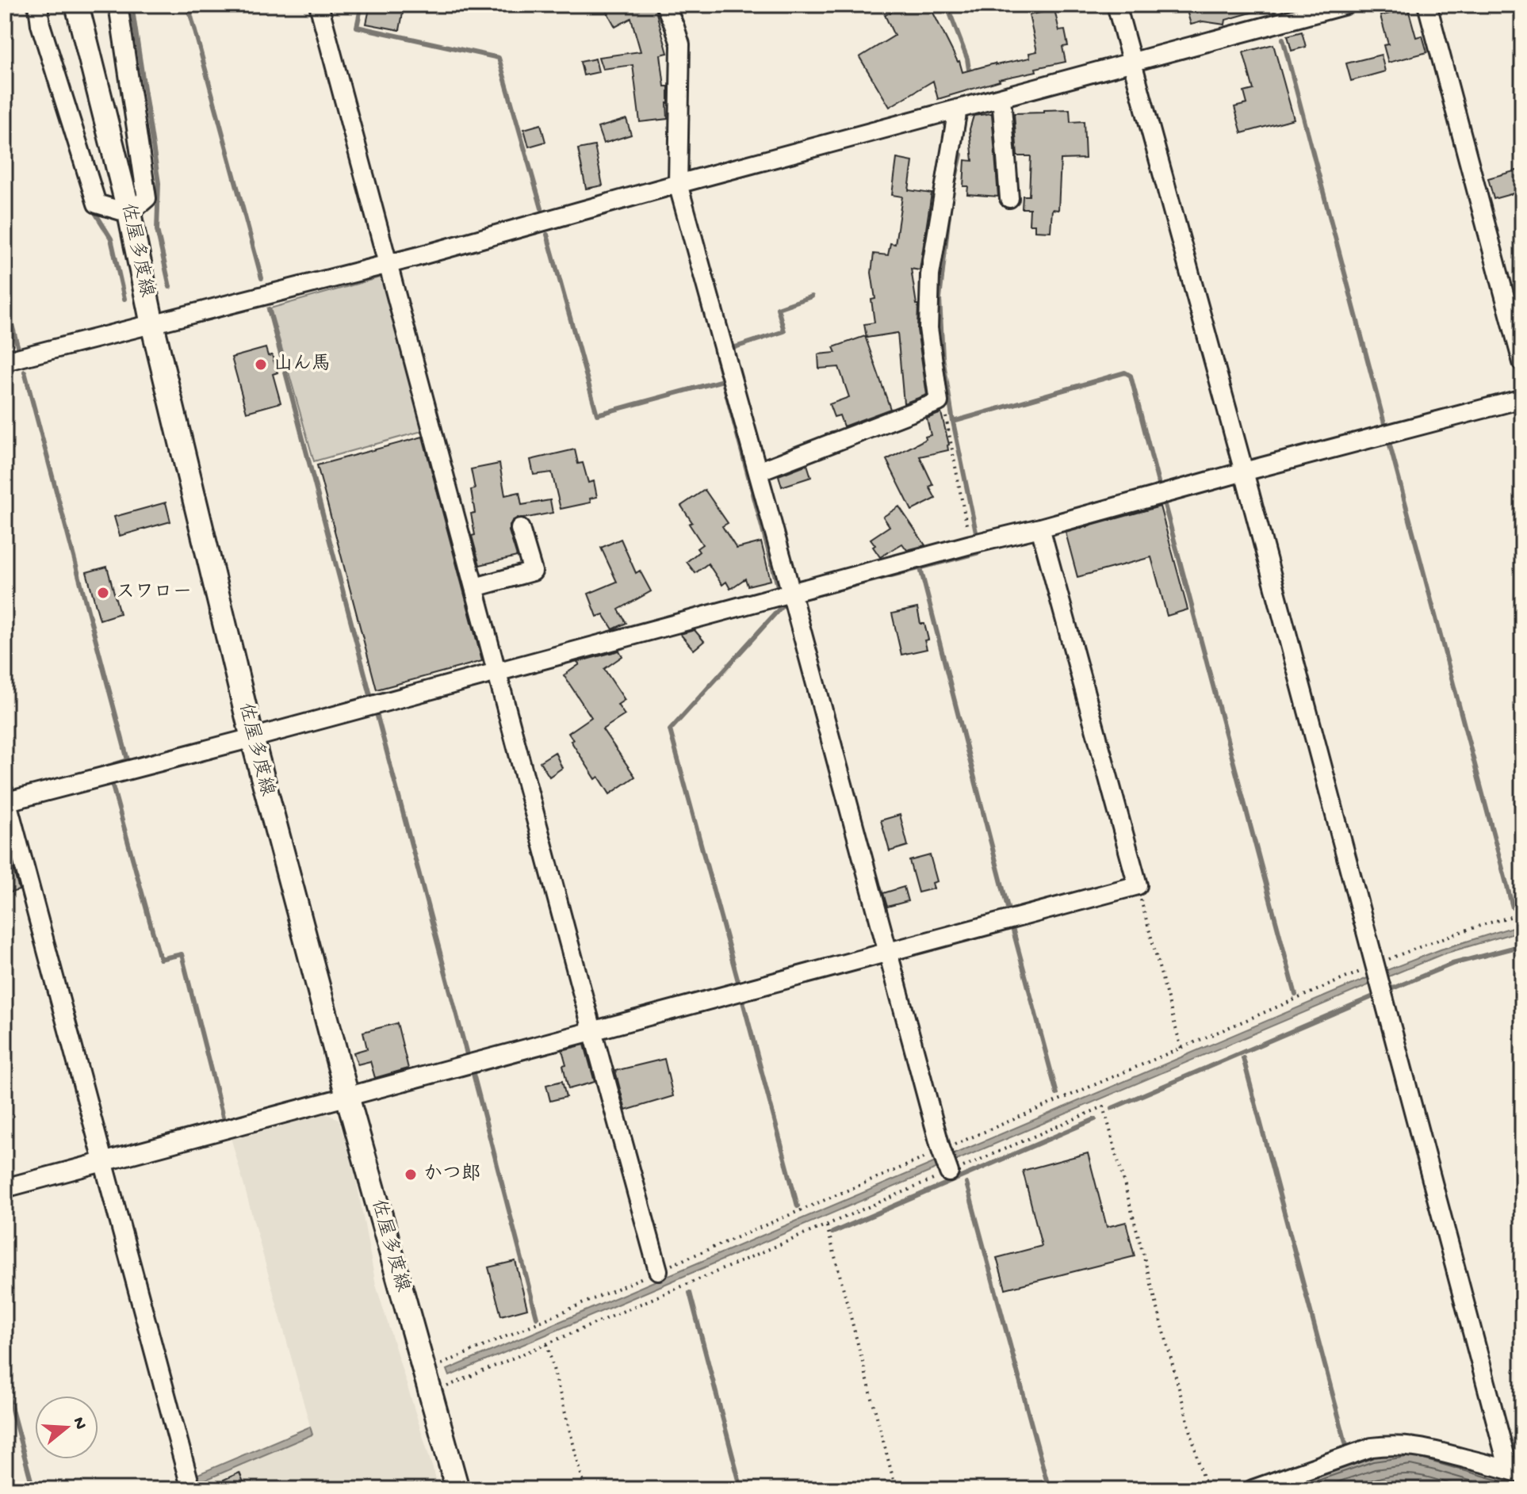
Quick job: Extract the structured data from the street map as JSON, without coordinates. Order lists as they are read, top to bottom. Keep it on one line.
{"streets":{"main road":["佐屋多度線"]},"places":["山ん馬","スワロー","かつ郎"],"north":"right"}
